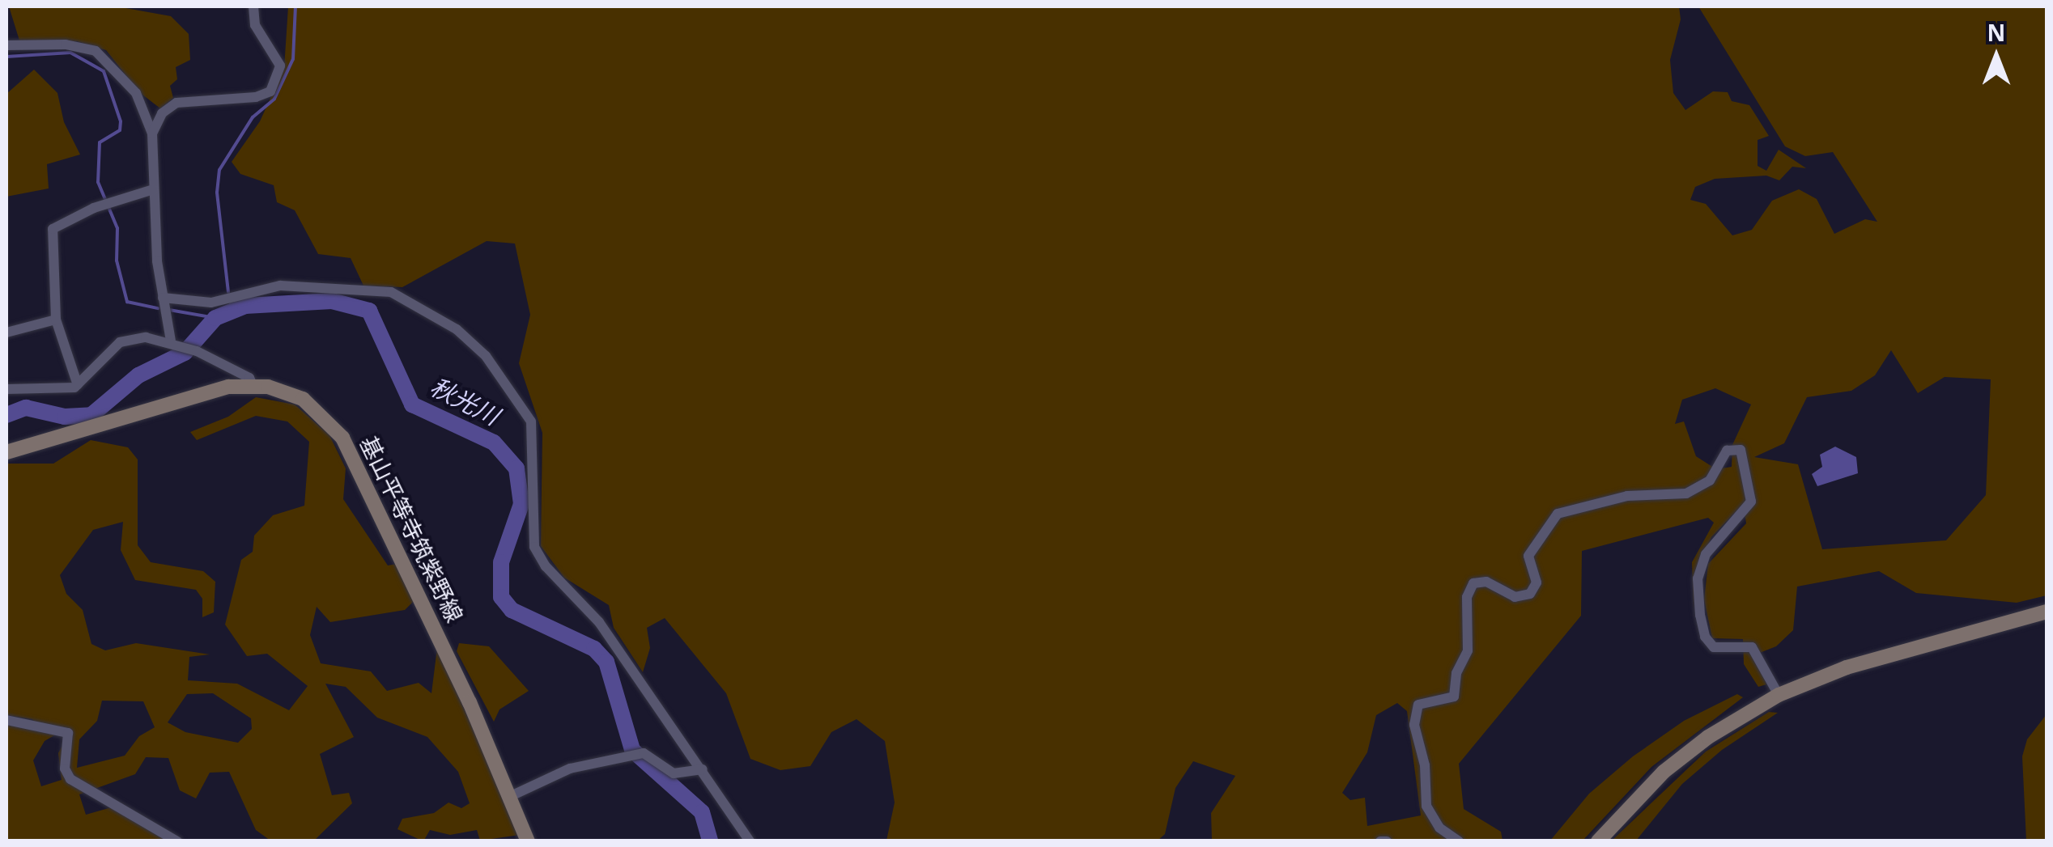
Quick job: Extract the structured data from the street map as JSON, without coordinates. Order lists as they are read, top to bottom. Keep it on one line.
{"streets":{"main road":["基山平等寺筑紫野線"]},"water":["秋光川"],"north":"top"}
